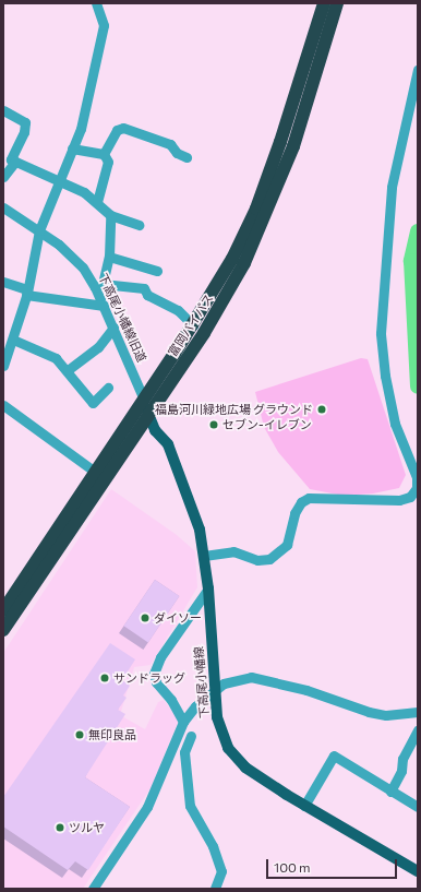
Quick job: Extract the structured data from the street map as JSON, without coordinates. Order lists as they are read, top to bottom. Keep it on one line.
{"streets":{"highway":["富岡バイパス"],"main road":["下高尾小幡線"],"street":["下高尾小幡線旧道"]},"crossings":[["下高尾小幡線旧道","富岡バイパス"],["下高尾小幡線旧道","下高尾小幡線"],["富岡バイパス","下高尾小幡線"]],"places":["福島河川緑地広場 グラウンド","セブン-イレブン","ダイソー","サンドラッグ","無印良品","ツルヤ"],"scale_bar":"100 m"}
